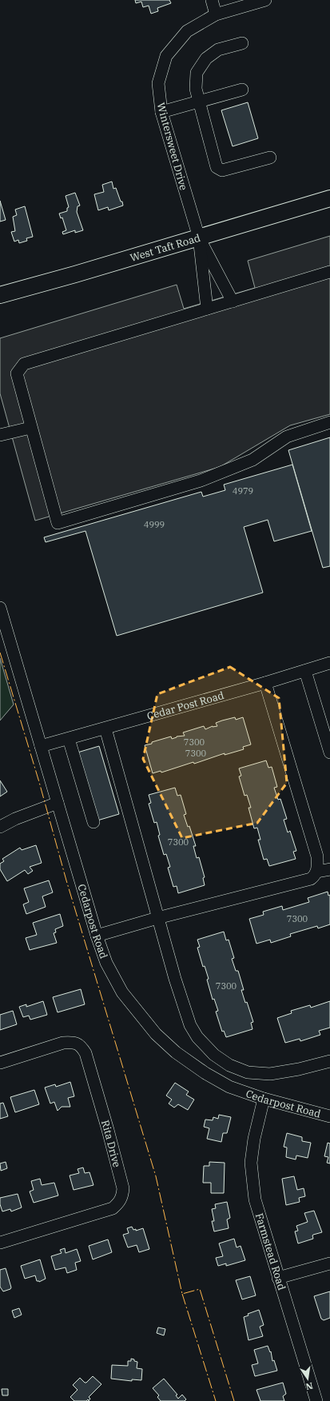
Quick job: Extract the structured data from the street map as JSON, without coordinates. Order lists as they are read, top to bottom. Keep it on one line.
{"streets":{"main road":["West Taft Road"],"street":["Wintersweet Drive","Cedar Post Road","Cedarpost Road","Rita Drive","Farmstead Road"]},"crossings":[["Wintersweet Drive","West Taft Road"],["Cedar Post Road","Cedarpost Road"],["Cedarpost Road","Farmstead Road"]],"house_numbers":["4979","4999","7300","7300","7300","7300","7300"],"north":"bottom"}
